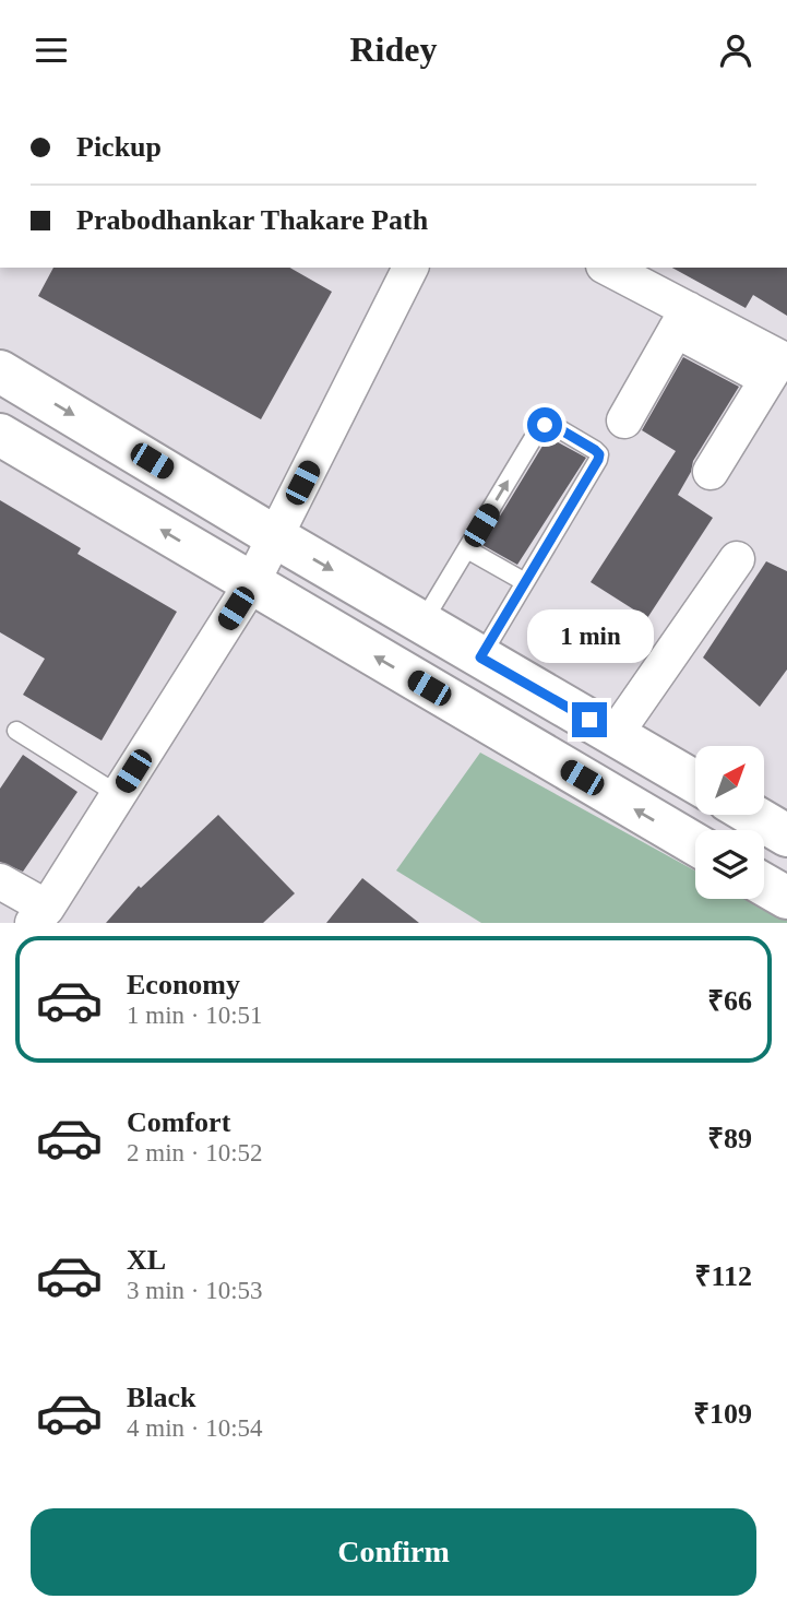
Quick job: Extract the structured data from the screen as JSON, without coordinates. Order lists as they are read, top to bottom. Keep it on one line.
{"north":"top right","page":{"header":"Ridey","banner":["Pickup","Prabodhankar Thakare Path"],"bubble":"1 min","list":[{"name":"Economy","note":"1 min · 10:51","value":"₹66"},{"name":"Comfort","note":"2 min · 10:52","value":"₹89"},{"name":"XL","note":"3 min · 10:53","value":"₹112"},{"name":"Black","note":"4 min · 10:54","value":"₹109"}],"buttons":"Confirm"}}
